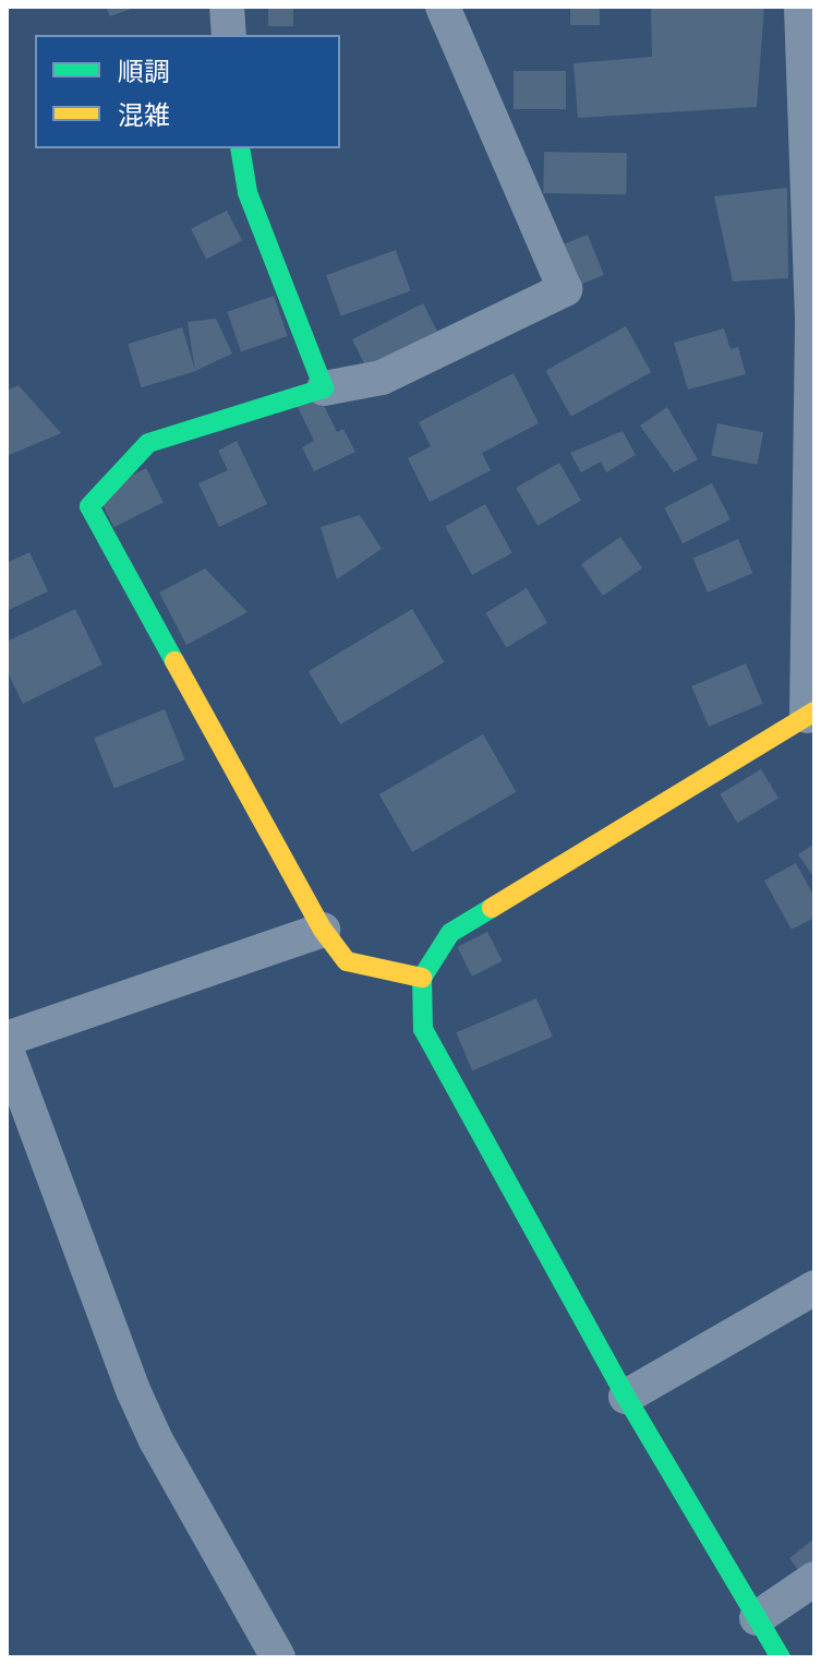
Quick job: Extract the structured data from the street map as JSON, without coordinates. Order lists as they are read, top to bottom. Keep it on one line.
{"legend":["順調","混雑"]}
